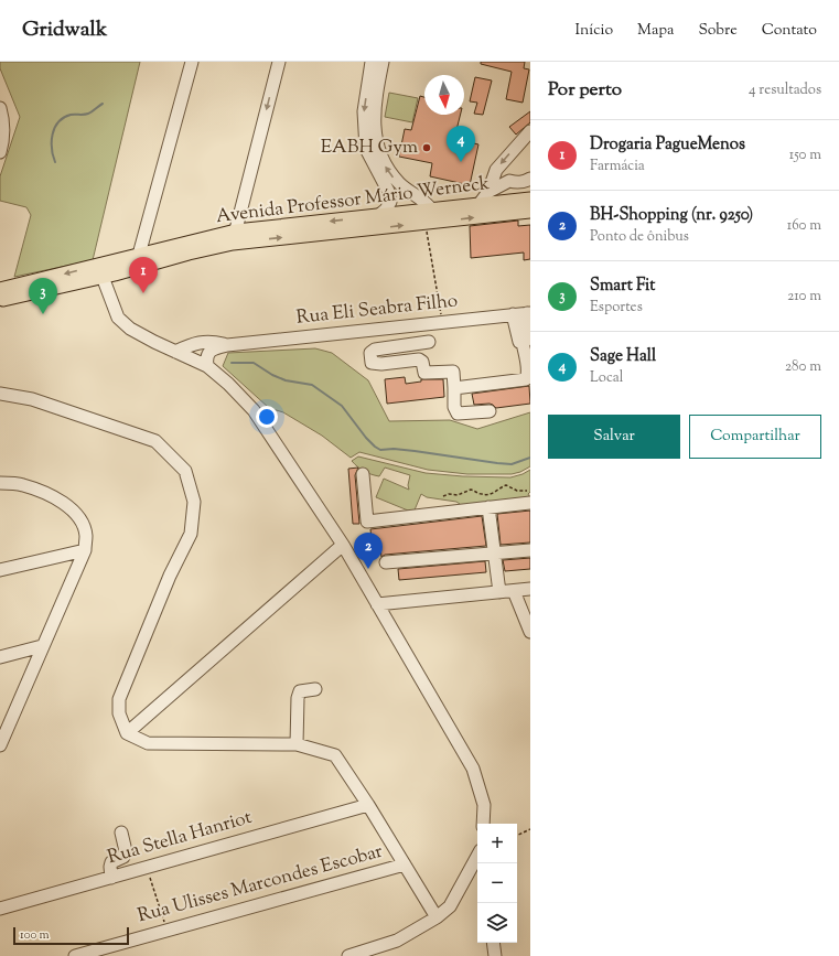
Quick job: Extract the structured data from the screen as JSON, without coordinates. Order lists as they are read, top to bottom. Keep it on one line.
{"streets":{"main road":["Avenida Professor Mário Werneck"],"street":["Rua Eli Seabra Filho","Rua Stella Hanriot","Rua Ulisses Marcondes Escobar"]},"places":["EABH Gym"],"scale_bar":"100 m","north":"bottom","page":{"header":"Gridwalk","nav":["Início","Mapa","Sobre","Contato"],"heading":["Por perto","4 resultados"],"list":[{"mark":"1","name":"Drogaria PagueMenos","note":"Farmácia","value":"150 m"},{"mark":"2","name":"BH-Shopping (nr. 9250)","note":"Ponto de ônibus","value":"160 m"},{"mark":"3","name":"Smart Fit","note":"Esportes","value":"210 m"},{"mark":"4","name":"Sage Hall","note":"Local","value":"280 m"}],"pins":["4","1","3","2"],"buttons":["Salvar","Compartilhar"],"map_buttons":["+","−"],"scale":"100 m"}}
